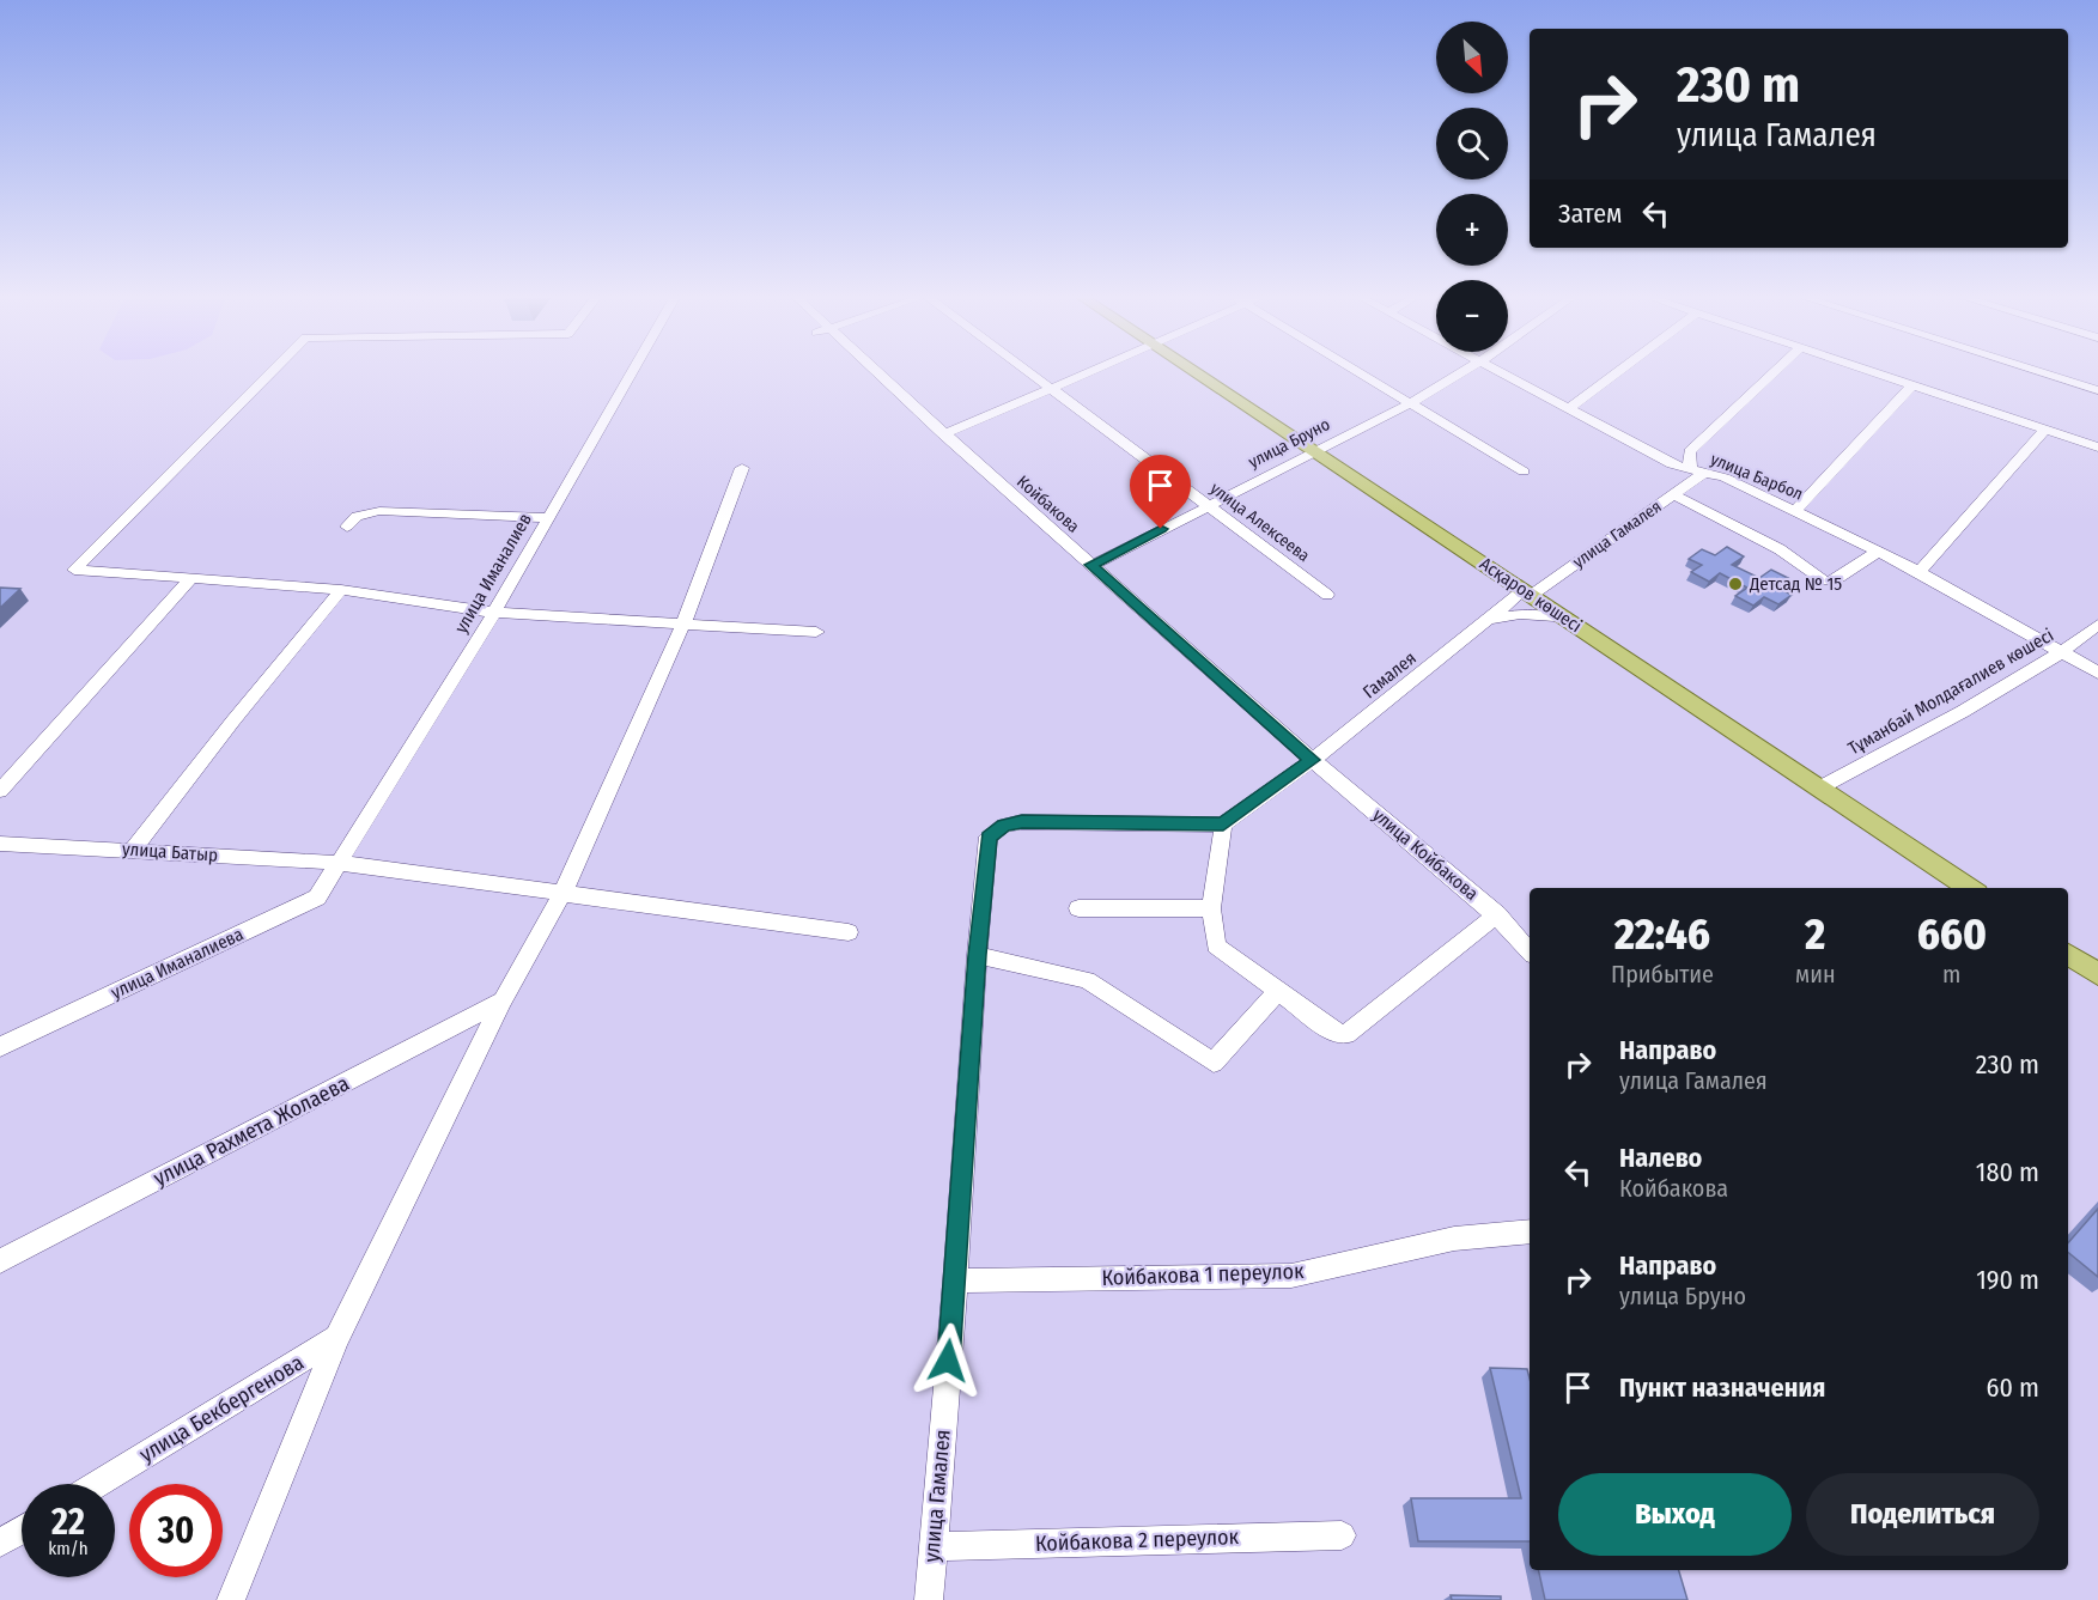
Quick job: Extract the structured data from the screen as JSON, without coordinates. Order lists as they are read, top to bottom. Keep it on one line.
{"streets":{"main road":["Асқаров көшесі"],"street":["улица Бруно","улица Барбол","Койбакова","улица Алексеева","улица Гамалея","улица Иманалиев","Гамалея","Тұманбай Молдағалиев көшесі","улица Батыр","улица Койбакова","улица Иманалиева","улица Рахмета Жолаева","Койбакова 1 переулок","улица Бекбергенова","Койбакова 2 переулок"]},"crossings":[["улица Бруно","Койбакова"],["улица Бруно","улица Алексеева"],["улица Бруно","Асқаров көшесі"],["улица Барбол","улица Гамалея"],["улица Барбол","Тұманбай Молдағалиев көшесі"],["Койбакова","Гамалея"],["Койбакова","улица Койбакова"],["улица Гамалея","Асқаров көшесі"],["улица Гамалея","Гамалея"],["улица Гамалея","Койбакова 1 переулок"],["улица Гамалея","Койбакова 2 переулок"],["улица Иманалиев","улица Батыр"],["улица Иманалиев","улица Иманалиева"],["Асқаров көшесі","Тұманбай Молдағалиев көшесі"],["Гамалея","улица Койбакова"],["улица Батыр","улица Иманалиева"]],"places":["Детсад № 15"],"north":"bottom right","page":{"map_buttons":["+","−"],"turn":["230 m","улица Гамалея"],"then":"Затем","eta":["22:46","Прибытие","2","мин","660","m"],"list":[{"name":"Направо","note":"улица Гамалея","value":"230 m"},{"name":"Налево","note":"Койбакова","value":"180 m"},{"name":"Направо","note":"улица Бруно","value":"190 m"},{"name":"Пункт назначения","value":"60 m"}],"buttons":["Выход","Поделиться"],"speed":"22 km/h","limit":"30"}}
